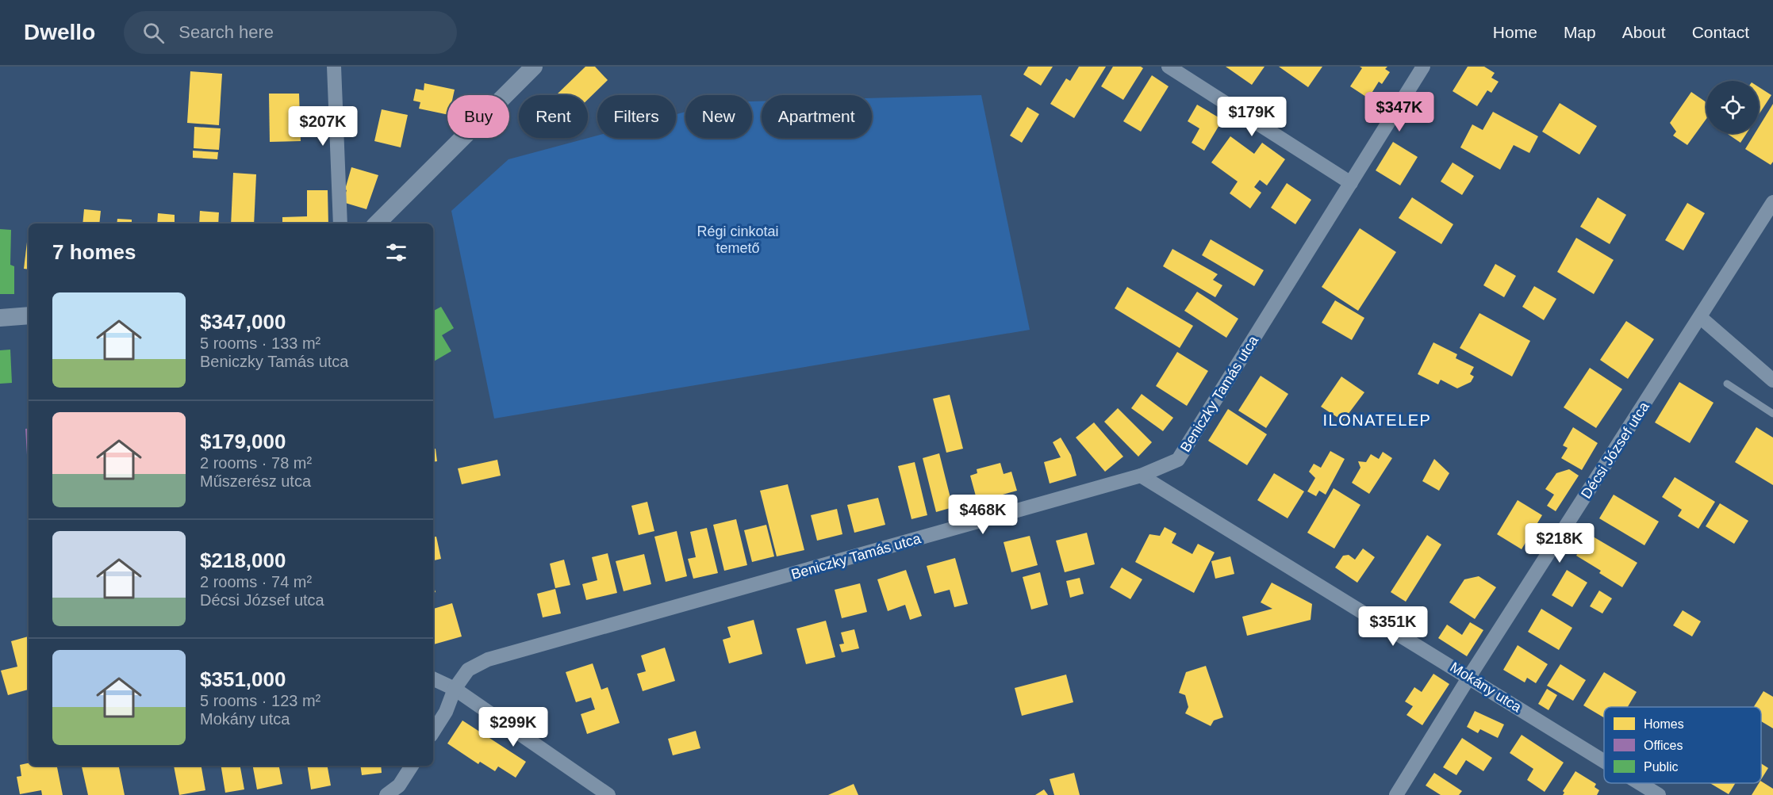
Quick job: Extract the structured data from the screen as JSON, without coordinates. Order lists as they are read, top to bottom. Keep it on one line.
{"streets":{"street":["Beniczky Tamás utca","Décsi József utca","Mokány utca"]},"crossings":[["Beniczky Tamás utca","Mokány utca"],["Décsi József utca","Mokány utca"]],"districts":["ILONATELEP"],"parks":["Régi cinkotai temető"],"legend":["Homes","Offices","Public"],"page":{"header":"Dwello","search":"Search here","nav":["Home","Map","About","Contact"],"price":["$347K","$179K","$207K","$468K","$218K","$351K","$299K"],"chip":["Buy","Rent","Filters","New","Apartment"],"heading":"7 homes","list":[{"name":"$347,000","note":"5 rooms · 133 m² · Beniczky Tamás utca"},{"name":"$179,000","note":"2 rooms · 78 m² · Műszerész utca"},{"name":"$218,000","note":"2 rooms · 74 m² · Décsi József utca"},{"name":"$351,000","note":"5 rooms · 123 m² · Mokány utca"}]}}
